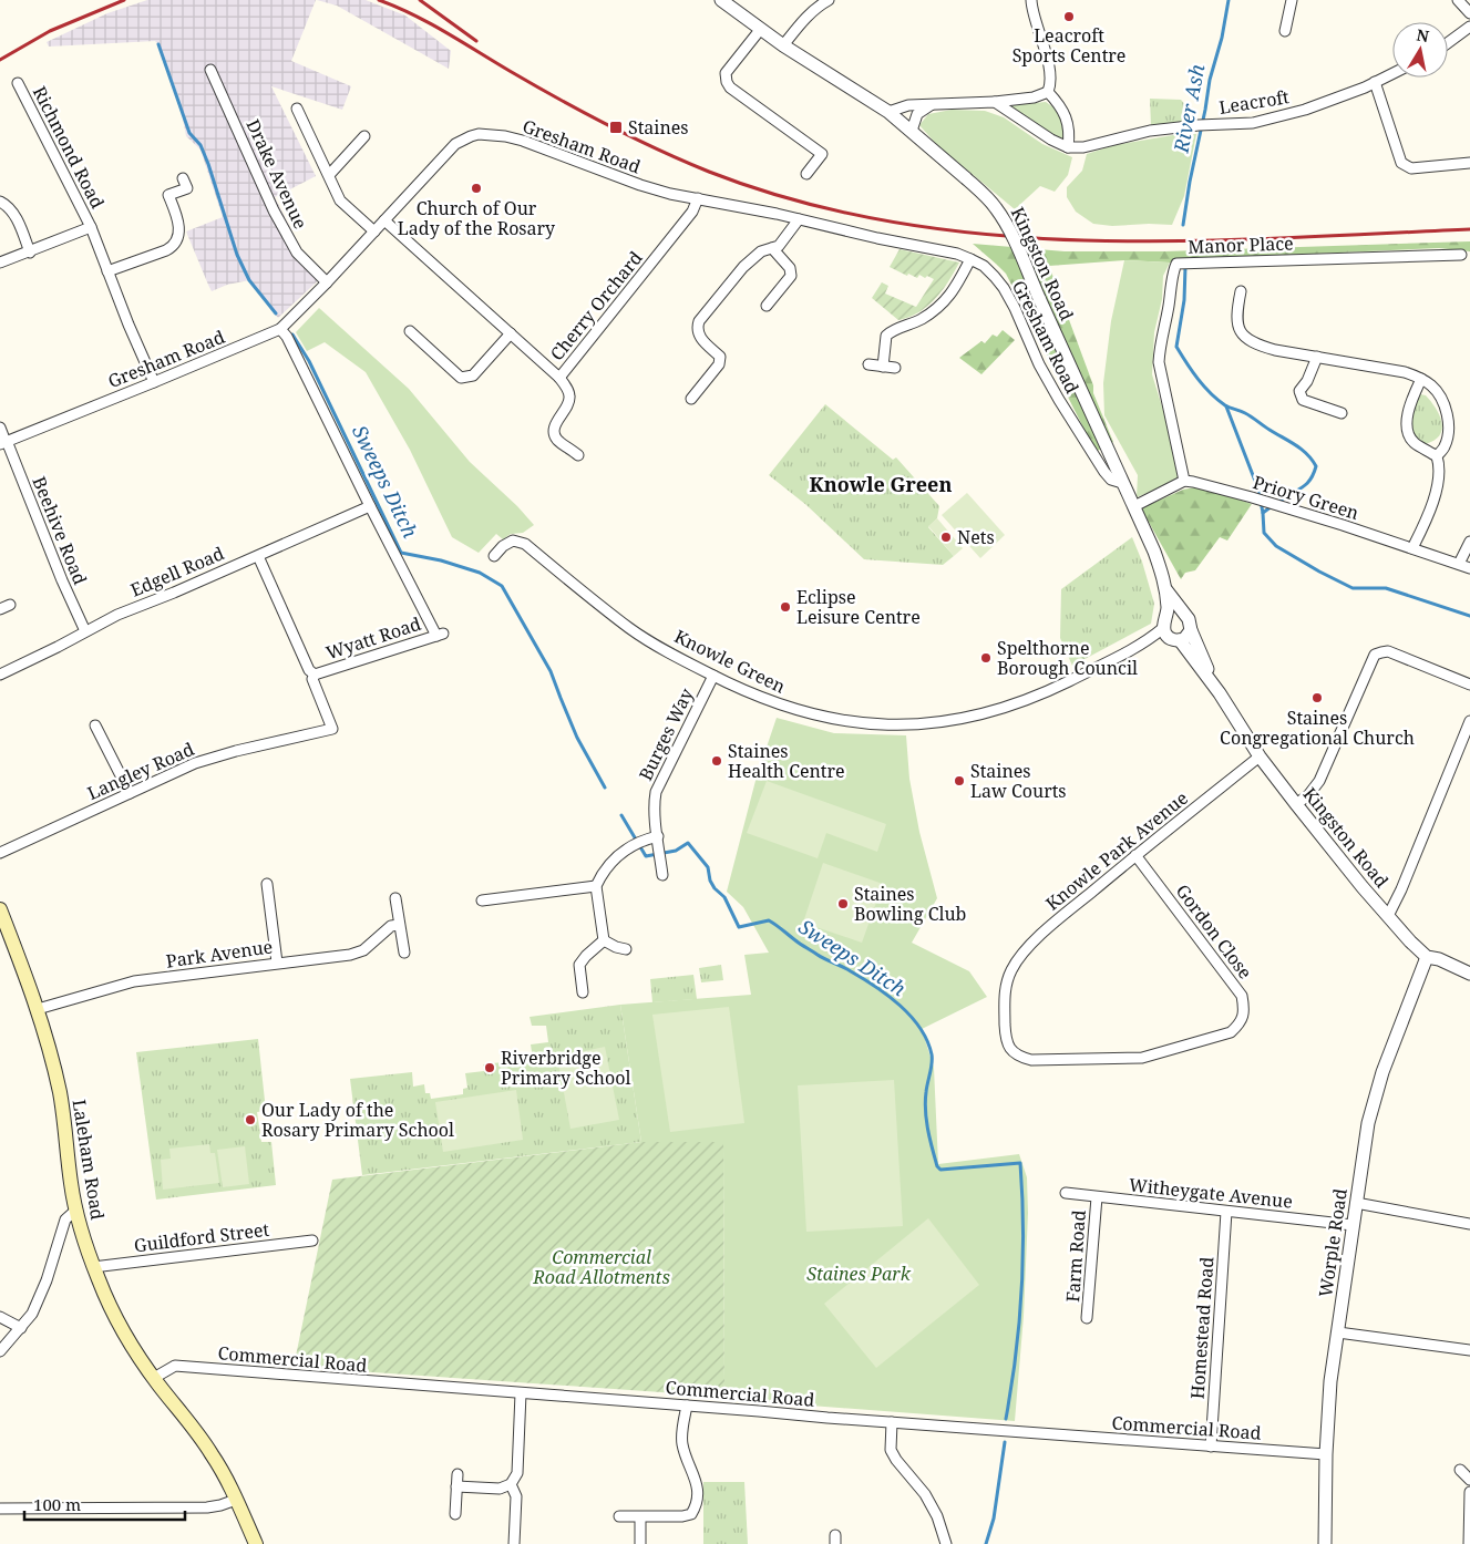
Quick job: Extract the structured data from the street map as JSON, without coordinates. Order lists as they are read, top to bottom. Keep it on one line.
{"streets":{"main road":["Laleham Road"],"street":["Leacroft","Gresham Road","Richmond Road","Drake Avenue","Manor Place","Kingston Road","Cherry Orchard","Priory Green","Beehive Road","Edgell Road","Wyatt Road","Knowle Green","Burges Way","Langley Road","Knowle Park Avenue","Gordon Close","Park Avenue","Witheygate Avenue","Guildford Street","Worple Road","Farm Road","Homestead Road","Commercial Road"]},"crossings":[["Gresham Road","Richmond Road"],["Gresham Road","Drake Avenue"],["Gresham Road","Kingston Road"],["Gresham Road","Cherry Orchard"],["Gresham Road","Beehive Road"],["Manor Place","Priory Green"],["Kingston Road","Knowle Green"],["Kingston Road","Knowle Park Avenue"],["Kingston Road","Worple Road"],["Beehive Road","Edgell Road"],["Edgell Road","Wyatt Road"],["Wyatt Road","Langley Road"],["Knowle Green","Burges Way"],["Knowle Park Avenue","Gordon Close"],["Park Avenue","Laleham Road"],["Laleham Road","Guildford Street"],["Laleham Road","Commercial Road"],["Witheygate Avenue","Worple Road"],["Witheygate Avenue","Farm Road"],["Witheygate Avenue","Homestead Road"],["Worple Road","Commercial Road"],["Homestead Road","Commercial Road"]],"districts":["Knowle Green"],"water":["River Ash","Sweeps Ditch"],"parks":["Commercial Road Allotments","Staines Park"],"places":{"other":["Leacroft Sports Centre","Church of Our Lady of the Rosary","Nets","Eclipse Leisure Centre","Spelthorne Borough Council","Staines Congregational Church","Staines Health Centre","Staines Law Courts","Staines Bowling Club","Riverbridge Primary School","Our Lady of the Rosary Primary School"],"transit":["Staines"]},"scale_bar":"100 m","north":"top"}
